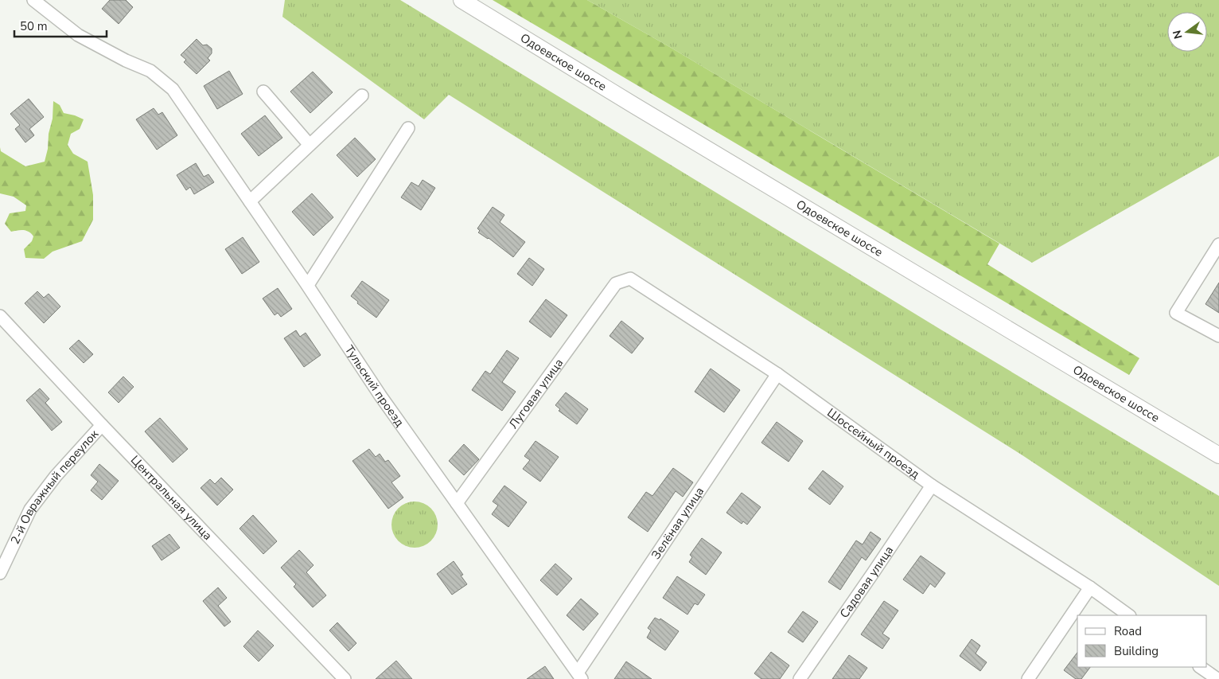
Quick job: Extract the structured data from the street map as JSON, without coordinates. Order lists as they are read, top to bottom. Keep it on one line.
{"streets":{"main road":["Одоевское шоссе"],"street":["Тульский проезд","Луговая улица","Шоссейный проезд","2-й Овражный переулок","Центральная улица","Зелёная улица","Садовая улица"]},"crossings":[["Тульский проезд","Луговая улица"],["Тульский проезд","Зелёная улица"],["Луговая улица","Шоссейный проезд"],["Шоссейный проезд","Зелёная улица"],["Шоссейный проезд","Садовая улица"],["2-й Овражный переулок","Центральная улица"]],"legend":["Road","Building"],"scale_bar":"50 m","north":"left"}
